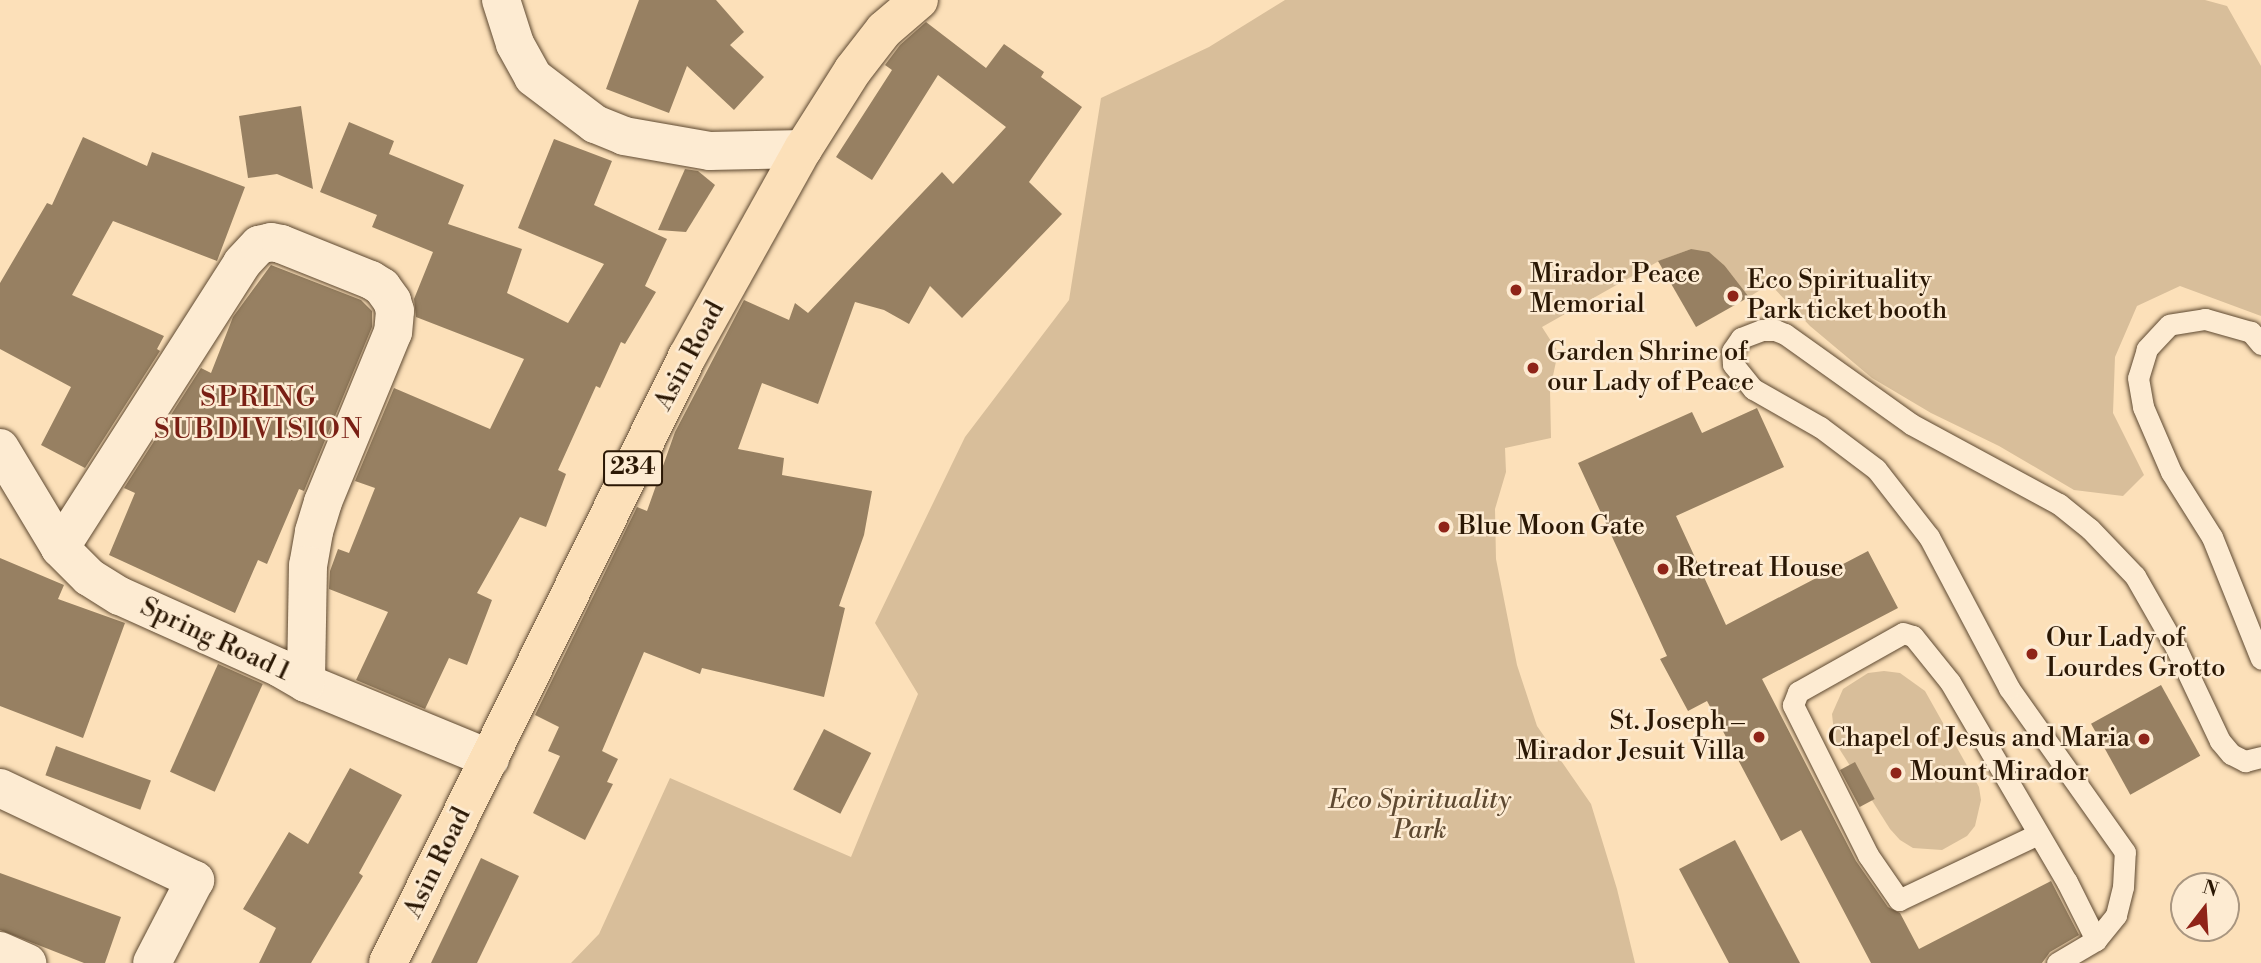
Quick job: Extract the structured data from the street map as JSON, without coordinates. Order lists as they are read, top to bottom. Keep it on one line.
{"streets":{"main road":["Asin Road","234"],"street":["Spring Road 1"]},"crossings":[["Asin Road","Spring Road 1"]],"districts":["SPRING SUBDIVISION"],"parks":["Eco Spirituality Park"],"places":["Mirador Peace Memorial","Eco Spirituality Park ticket booth","Garden Shrine of our Lady of Peace","Blue Moon Gate","Retreat House","Our Lady of Lourdes Grotto","St. Joseph – Mirador Jesuit Villa","Chapel of Jesus and Maria","Mount Mirador"],"north":"top"}
